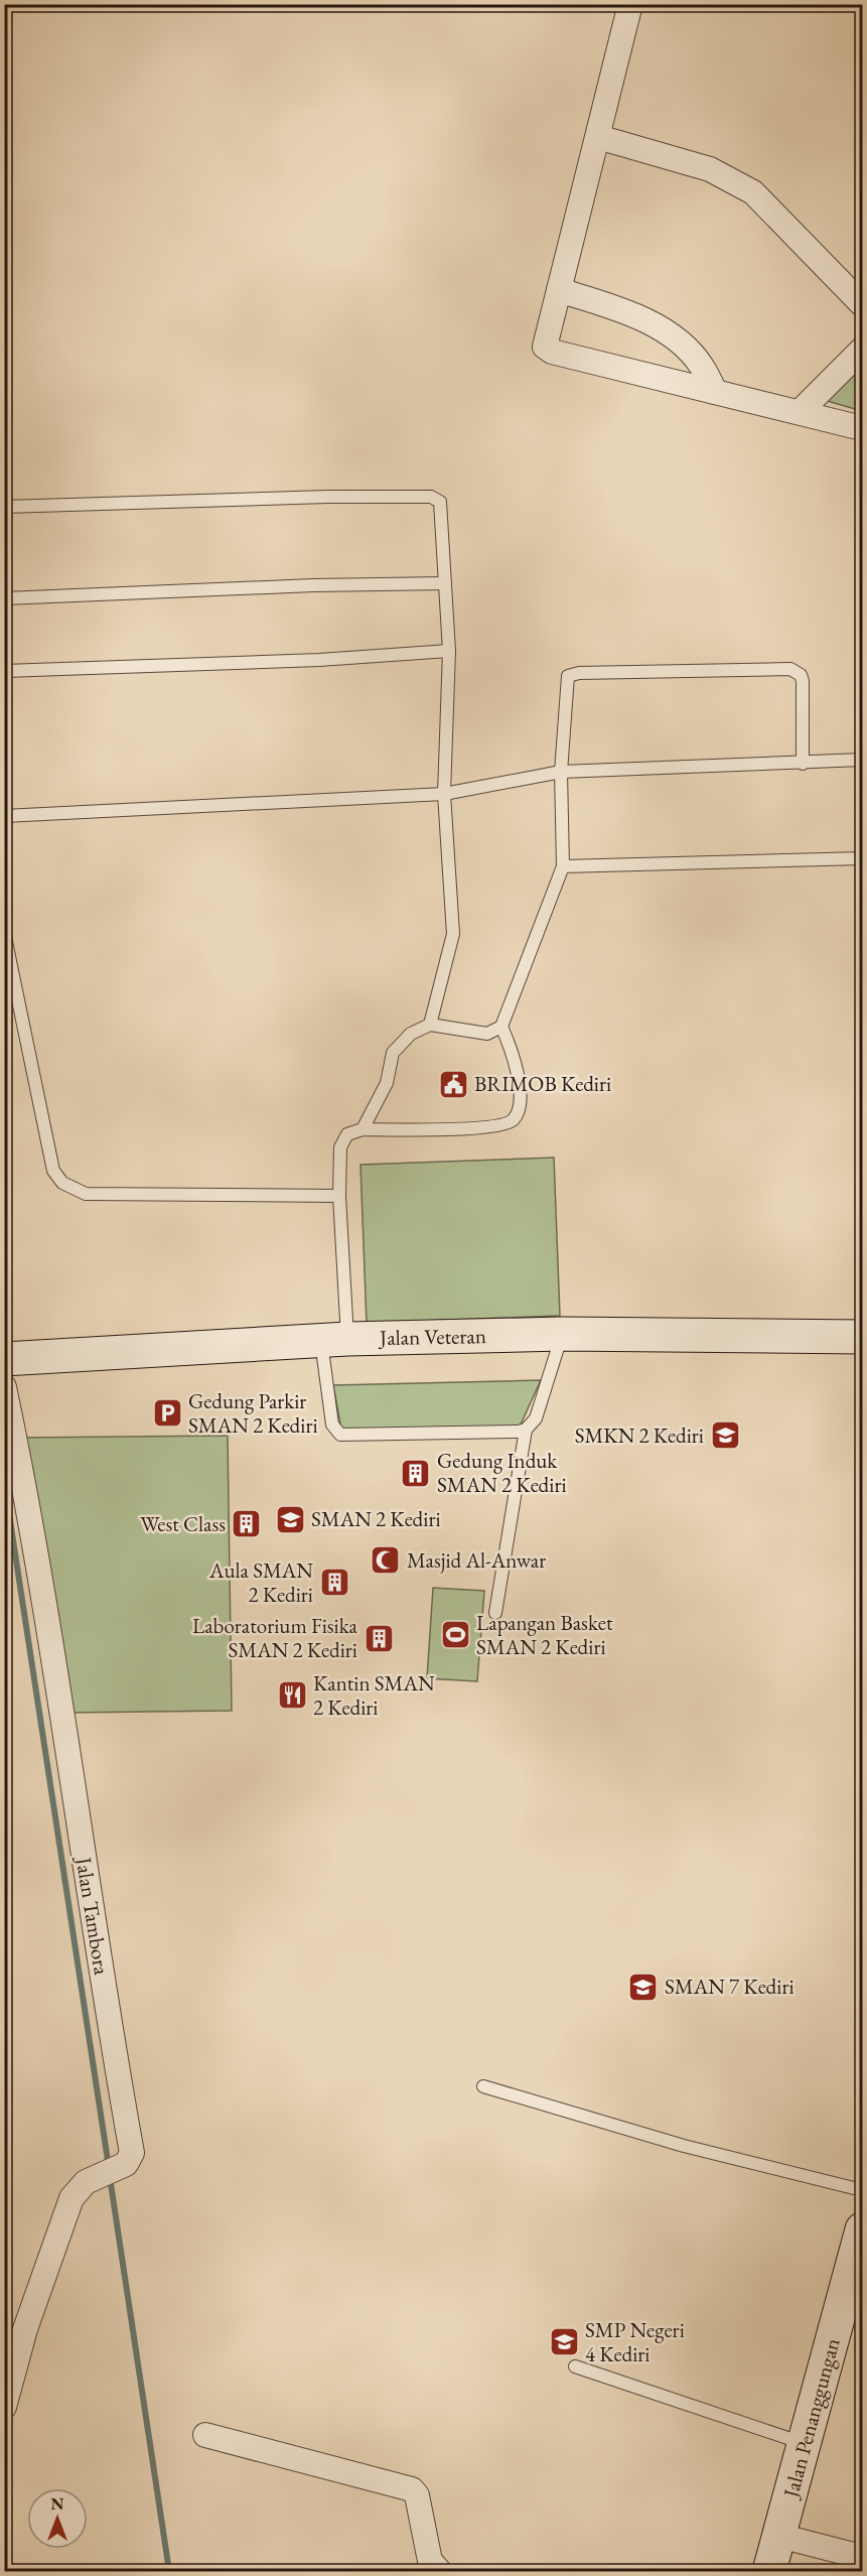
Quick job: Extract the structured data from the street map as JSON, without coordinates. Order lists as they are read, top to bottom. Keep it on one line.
{"streets":{"main road":["Jalan Veteran","Jalan Penanggungan"],"street":["Jalan Tambora"]},"places":{"public building":["BRIMOB Kediri"],"parking":["Gedung Parkir SMAN 2 Kediri"],"school or university":["SMKN 2 Kediri","SMAN 2 Kediri","SMAN 7 Kediri","SMP Negeri 4 Kediri"],"building":["Gedung Induk SMAN 2 Kediri","West Class","Aula SMAN 2 Kediri","Laboratorium Fisika SMAN 2 Kediri"],"mosque":["Masjid Al-Anwar"],"sports":["Lapangan Basket SMAN 2 Kediri"],"restaurant":["Kantin SMAN 2 Kediri"]},"north":"top"}
